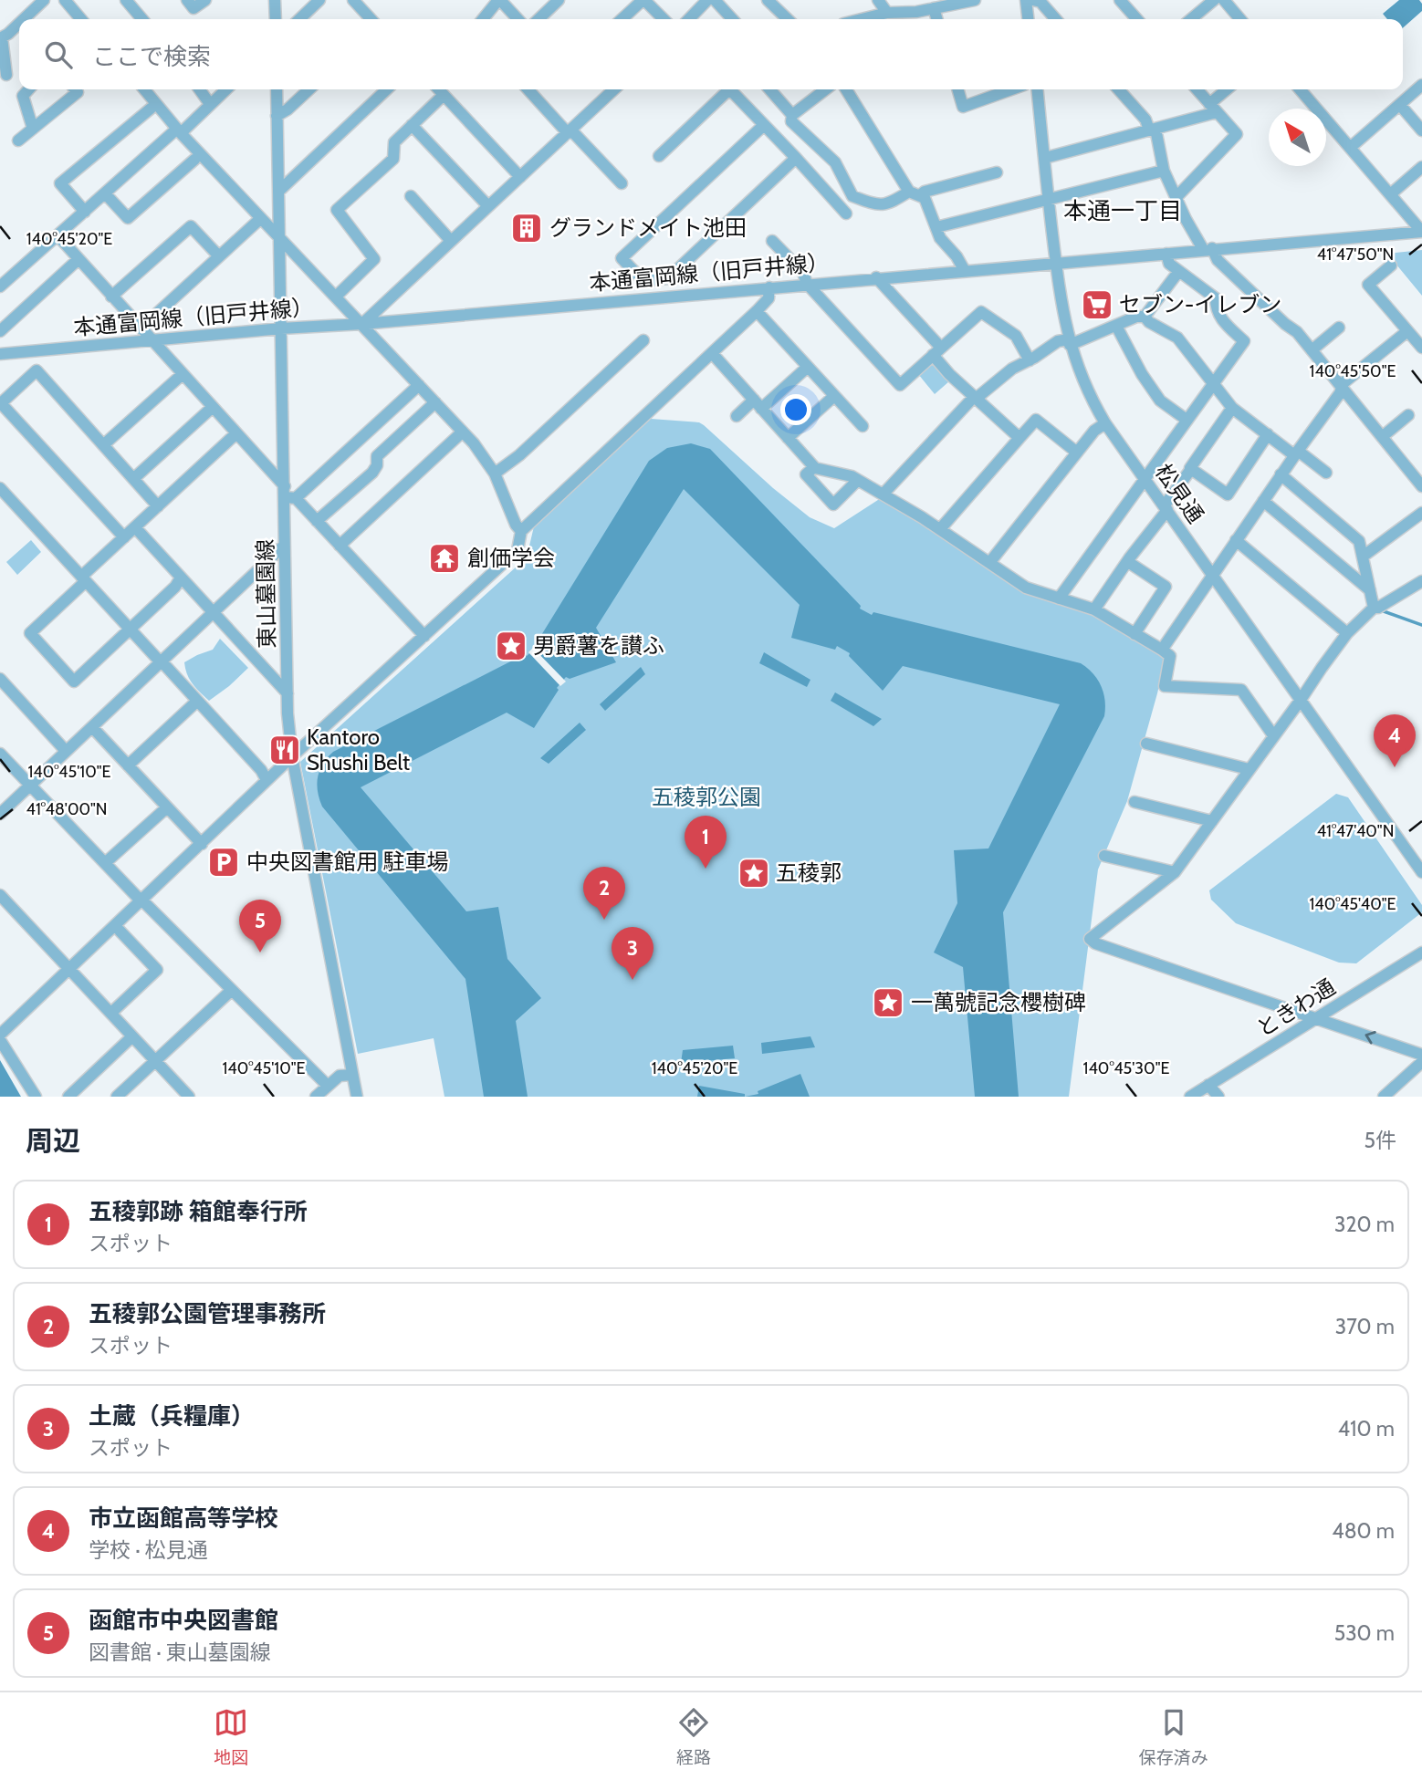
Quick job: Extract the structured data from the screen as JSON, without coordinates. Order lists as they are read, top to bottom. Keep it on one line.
{"streets":{"street":["本通富岡線（旧戸井線）","松見通","東山墓園線","ときわ通"]},"crossings":[["本通富岡線（旧戸井線）","松見通"],["本通富岡線（旧戸井線）","東山墓園線"]],"districts":["本通一丁目"],"parks":["五稜郭公園"],"places":{"building":["グランドメイト池田"],"supermarket":["セブン-イレブン"],"temple":["創価学会"],"place":["男爵薯を讃ふ","五稜郭","一萬號記念櫻樹碑"],"restaurant":["Kantoro Shushi Belt"],"parking":["中央図書館用 駐車場"]},"north":"top left","page":{"search":"ここで検索","pins":["4","1","2","5","3"],"heading":["周辺","5件"],"list":[{"mark":"1","name":"五稜郭跡 箱館奉行所","note":"スポット","value":"320 m"},{"mark":"2","name":"五稜郭公園管理事務所","note":"スポット","value":"370 m"},{"mark":"3","name":"土蔵（兵糧庫）","note":"スポット","value":"410 m"},{"mark":"4","name":"市立函館高等学校","note":"学校 · 松見通","value":"480 m"},{"mark":"5","name":"函館市中央図書館","note":"図書館 · 東山墓園線","value":"530 m"}],"nav":["地図","経路","保存済み"]},"coordinates":["140°45'20\"E","41°47'50\"N","140°45'50\"E","140°45'10\"E","41°48'00\"N","41°47'40\"N","140°45'40\"E","140°45'30\"E"]}
